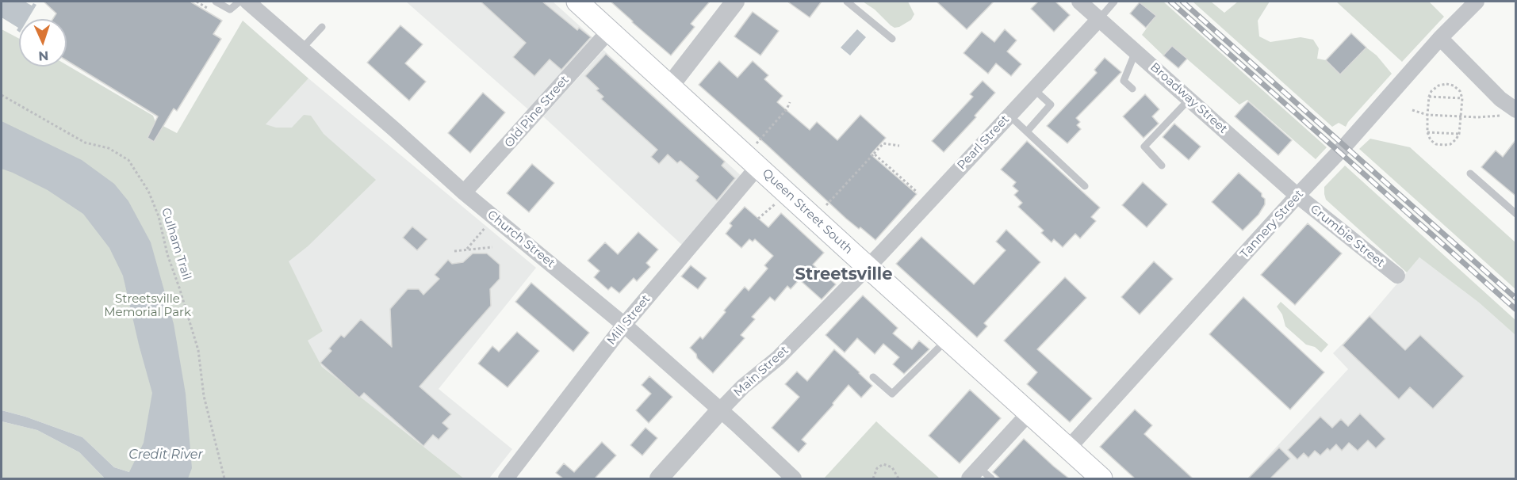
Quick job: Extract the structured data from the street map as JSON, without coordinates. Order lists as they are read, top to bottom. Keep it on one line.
{"streets":{"main road":["Queen Street South"],"street":["Broadway Street","Old Pine Street","Pearl Street","Tannery Street","Crumbie Street","Church Street","Mill Street","Main Street"],"path":["Culham Trail"]},"crossings":[["Broadway Street","Pearl Street"],["Broadway Street","Tannery Street"],["Broadway Street","Crumbie Street"],["Old Pine Street","Queen Street South"],["Old Pine Street","Church Street"],["Pearl Street","Queen Street South"],["Pearl Street","Main Street"],["Queen Street South","Tannery Street"],["Queen Street South","Mill Street"],["Queen Street South","Main Street"],["Tannery Street","Crumbie Street"],["Church Street","Mill Street"],["Church Street","Main Street"]],"districts":["Streetsville"],"water":["Credit River"],"parks":["Streetsville Memorial Park"],"north":"bottom"}
